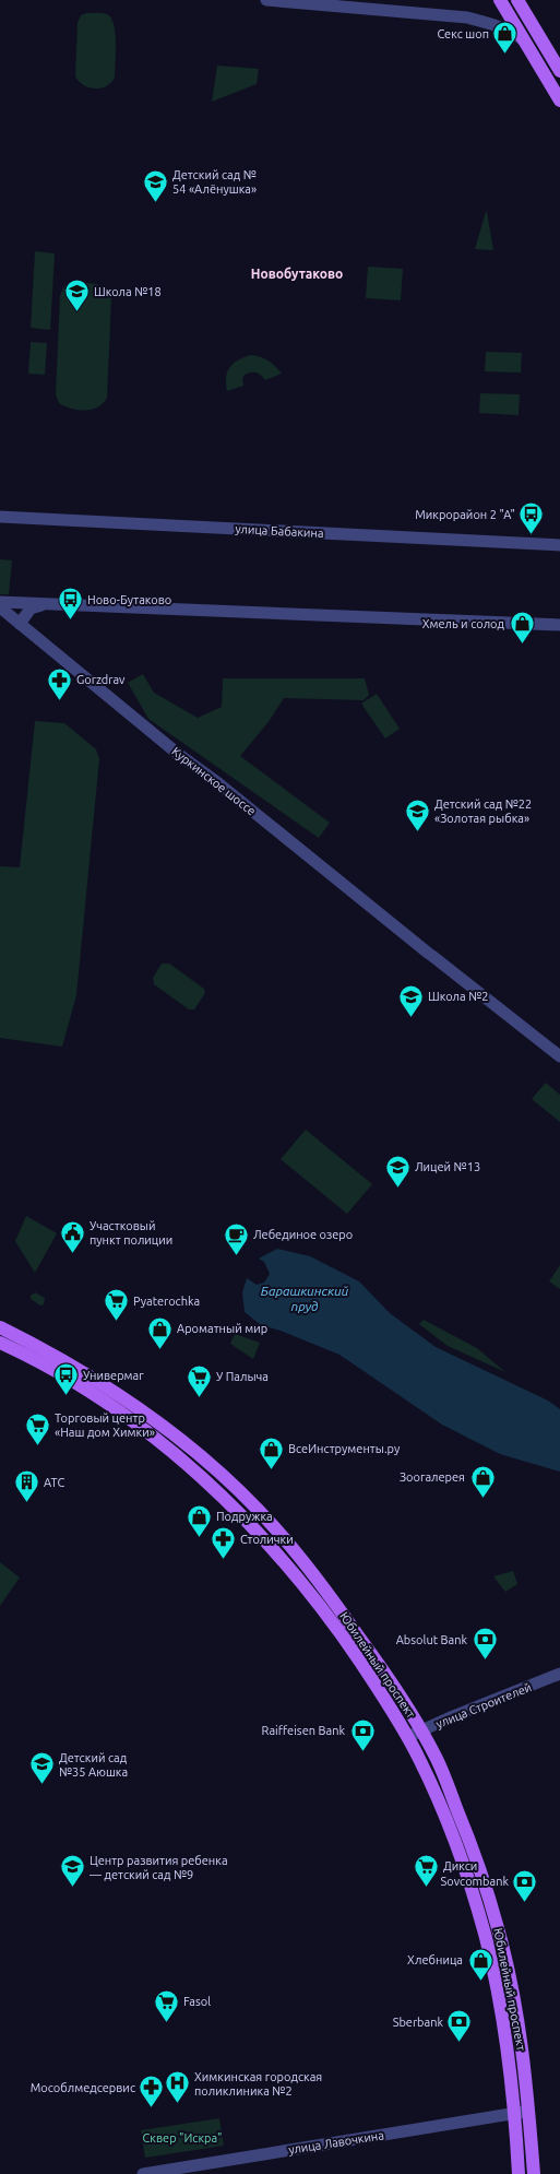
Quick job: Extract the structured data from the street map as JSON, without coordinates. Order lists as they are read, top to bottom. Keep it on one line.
{"streets":{"main road":["Юбилейный проспект"],"street":["улица Бабакина","Куркинское шоссе","улица Строителей","улица Лавочкина"]},"crossings":[["Юбилейный проспект","улица Строителей"],["Юбилейный проспект","улица Лавочкина"]],"districts":["Новобутаково"],"water":["Барашкинский пруд"],"parks":["Сквер \"Искра\""],"places":{"shop":["Секс шоп","Хмель и солод","Ароматный мир","ВсеИнструменты.ру","Зоогалерея","Подружка","Хлебница"],"school or university":["Детский сад № 54 «Алёнушка»","Школа №18","Детский сад №22 «Золотая рыбка»","Школа №2","Лицей №13","Детский сад №35 Аюшка","Центр развития ребенка — детский сад №9"],"bus stop":["Микрорайон 2 \"А\"","Ново-Бутаково","Универмаг"],"pharmacy":["Gorzdrav","Столички","Мособлмедсервис"],"public building":["Участковый пункт полиции"],"cafe":["Лебединое озеро"],"supermarket":["Pyaterochka","У Палыча","Торговый центр «Наш дом Химки»","Дикси","Fasol"],"building":["АТС"],"bank":["Absolut Bank","Raiffeisen Bank","Sovcombank","Sberbank"],"hospital":["Химкинская городская поликлиника №2"]}}
